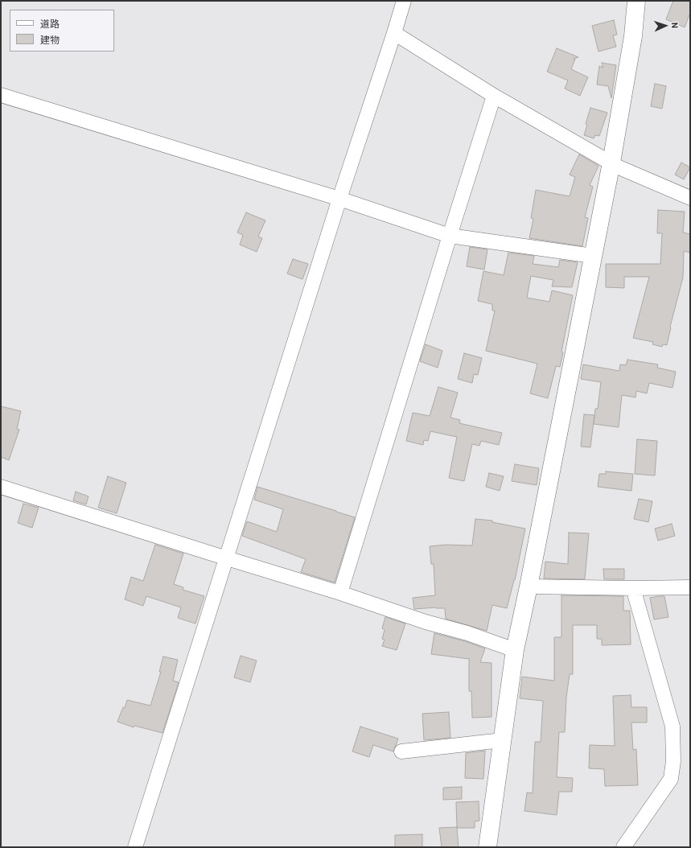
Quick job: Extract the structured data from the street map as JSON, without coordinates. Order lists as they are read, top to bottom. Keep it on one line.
{"legend":["道路","建物"],"north":"right"}
